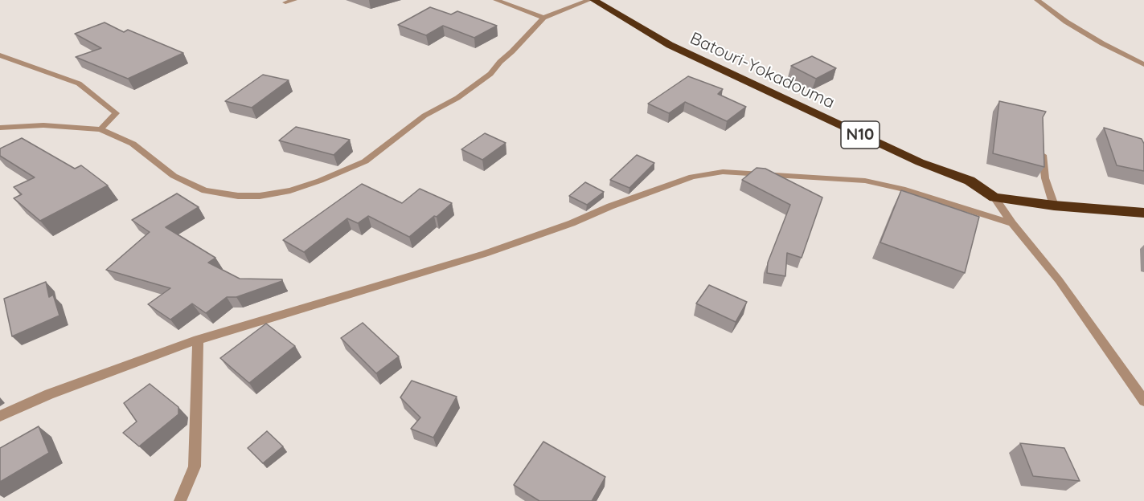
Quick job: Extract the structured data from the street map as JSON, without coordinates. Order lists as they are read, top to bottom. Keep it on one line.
{"streets":{"highway":["Batouri-Yokadouma","N10"]}}
